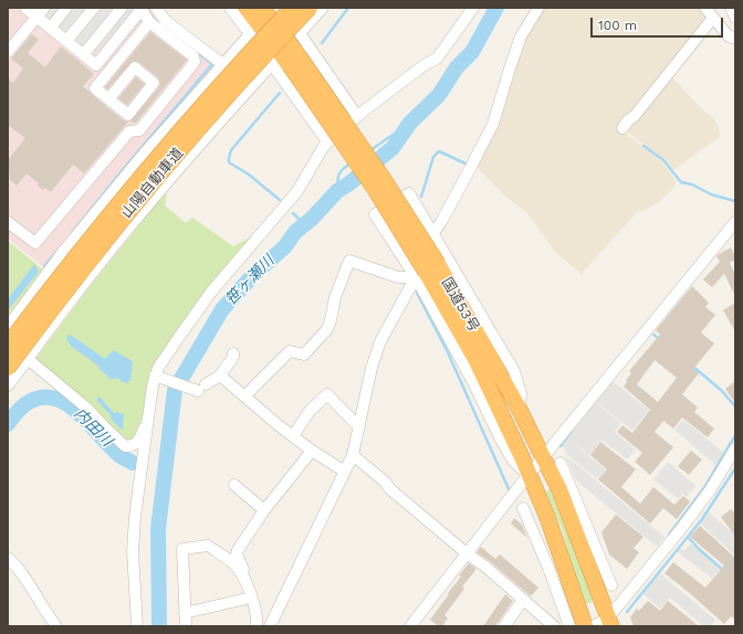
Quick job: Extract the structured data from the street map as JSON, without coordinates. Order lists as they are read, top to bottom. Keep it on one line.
{"streets":{"highway":["山陽自動車道","国道53号"]},"water":["笹ヶ瀬川","内田川"],"scale_bar":"100 m"}
